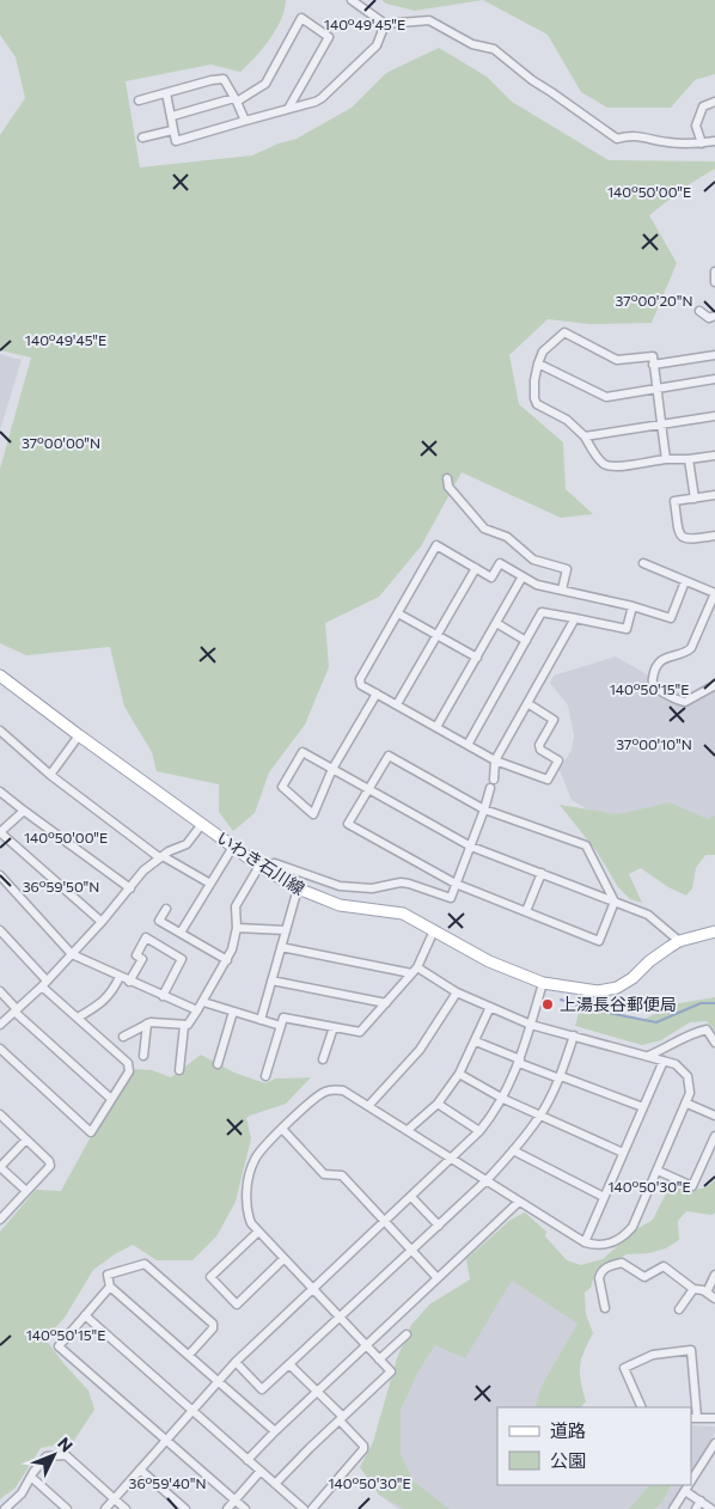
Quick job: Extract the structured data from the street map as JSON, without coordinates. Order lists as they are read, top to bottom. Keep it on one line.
{"streets":{"main road":["いわき石川線"]},"places":["上湯長谷郵便局"],"legend":["道路","公園"],"north":"top right","coordinates":["140°49'45\"E","140°50'00\"E","37°00'20\"N","37°00'00\"N","140°50'15\"E","37°00'10\"N","36°59'50\"N","140°50'30\"E","36°59'40\"N"]}
